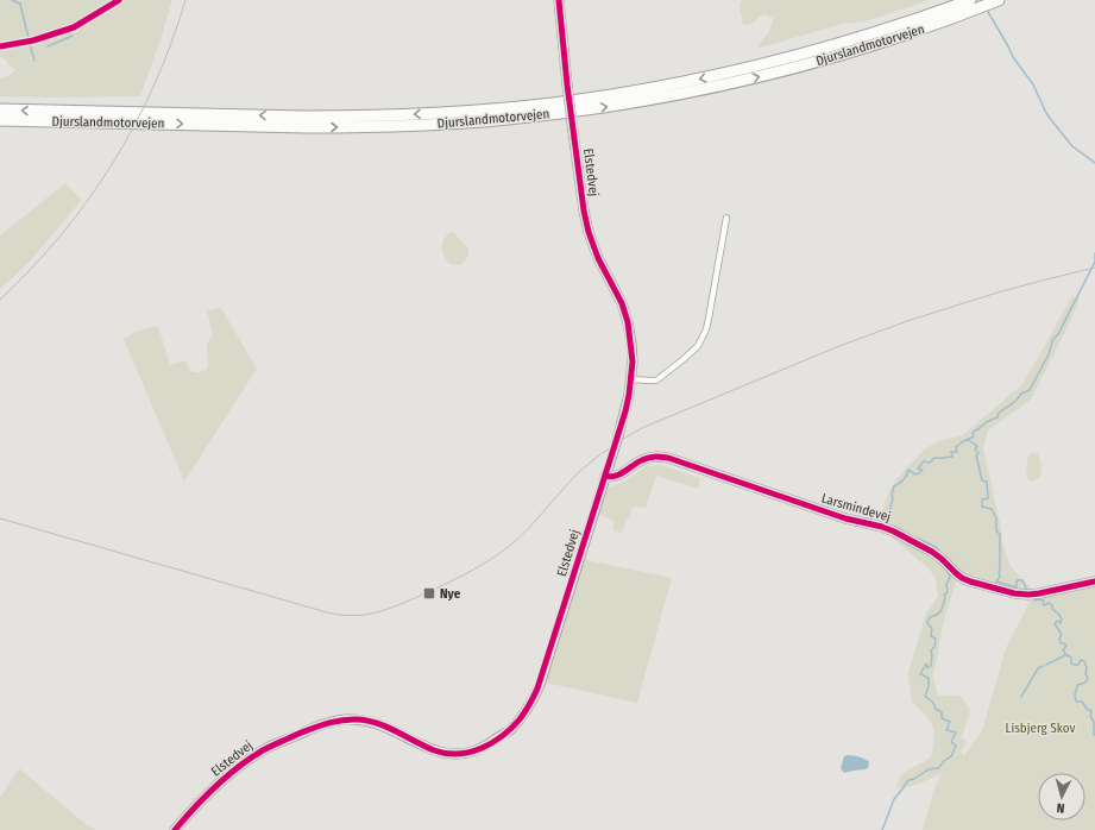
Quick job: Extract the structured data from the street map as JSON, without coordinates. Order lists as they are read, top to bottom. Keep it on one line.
{"streets":{"highway":["Djurslandmotorvejen"],"street":["Elstedvej","Larsmindevej"]},"crossings":[["Elstedvej","Larsmindevej"]],"parks":["Lisbjerg Skov"],"places":{"transit":["Nye"]},"north":"bottom"}
